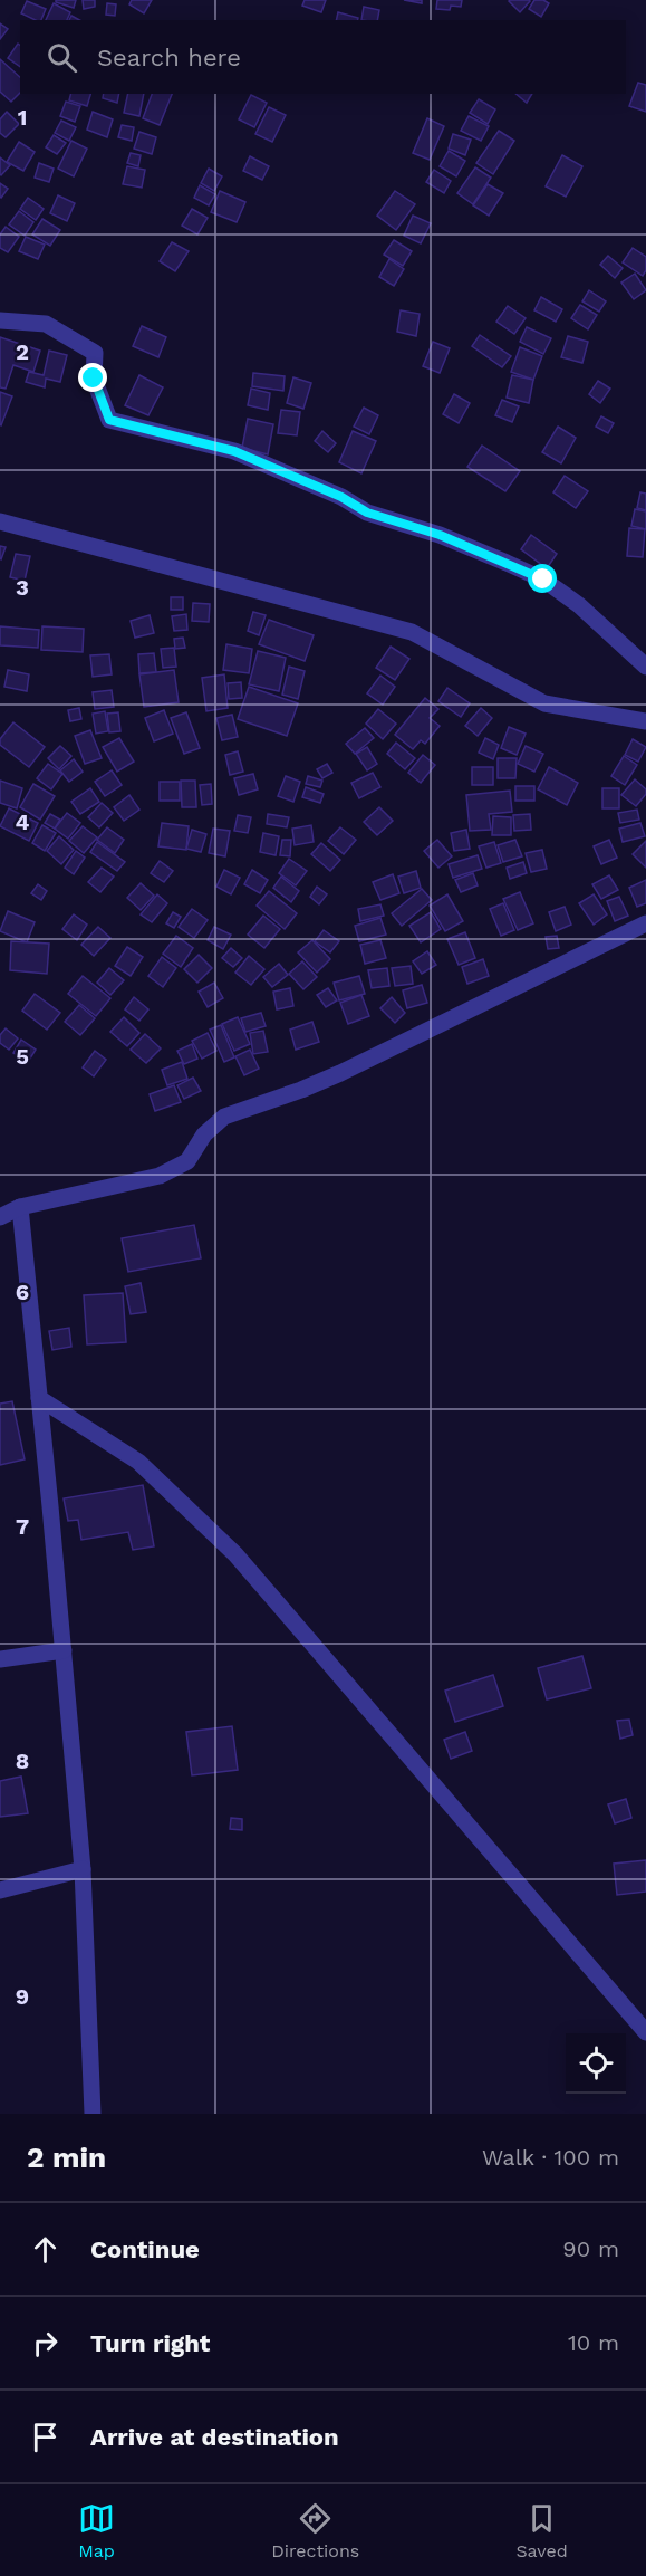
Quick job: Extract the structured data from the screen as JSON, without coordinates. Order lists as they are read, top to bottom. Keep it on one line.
{"page":{"search":"Search here","heading":["2 min","Walk · 100 m"],"list":[["Continue","90 m"],["Turn right","10 m"],"Arrive at destination"],"nav":["Map","Directions","Saved"]},"grid":{"rows":["1","2","3","4","5","6","7","8","9"]}}
